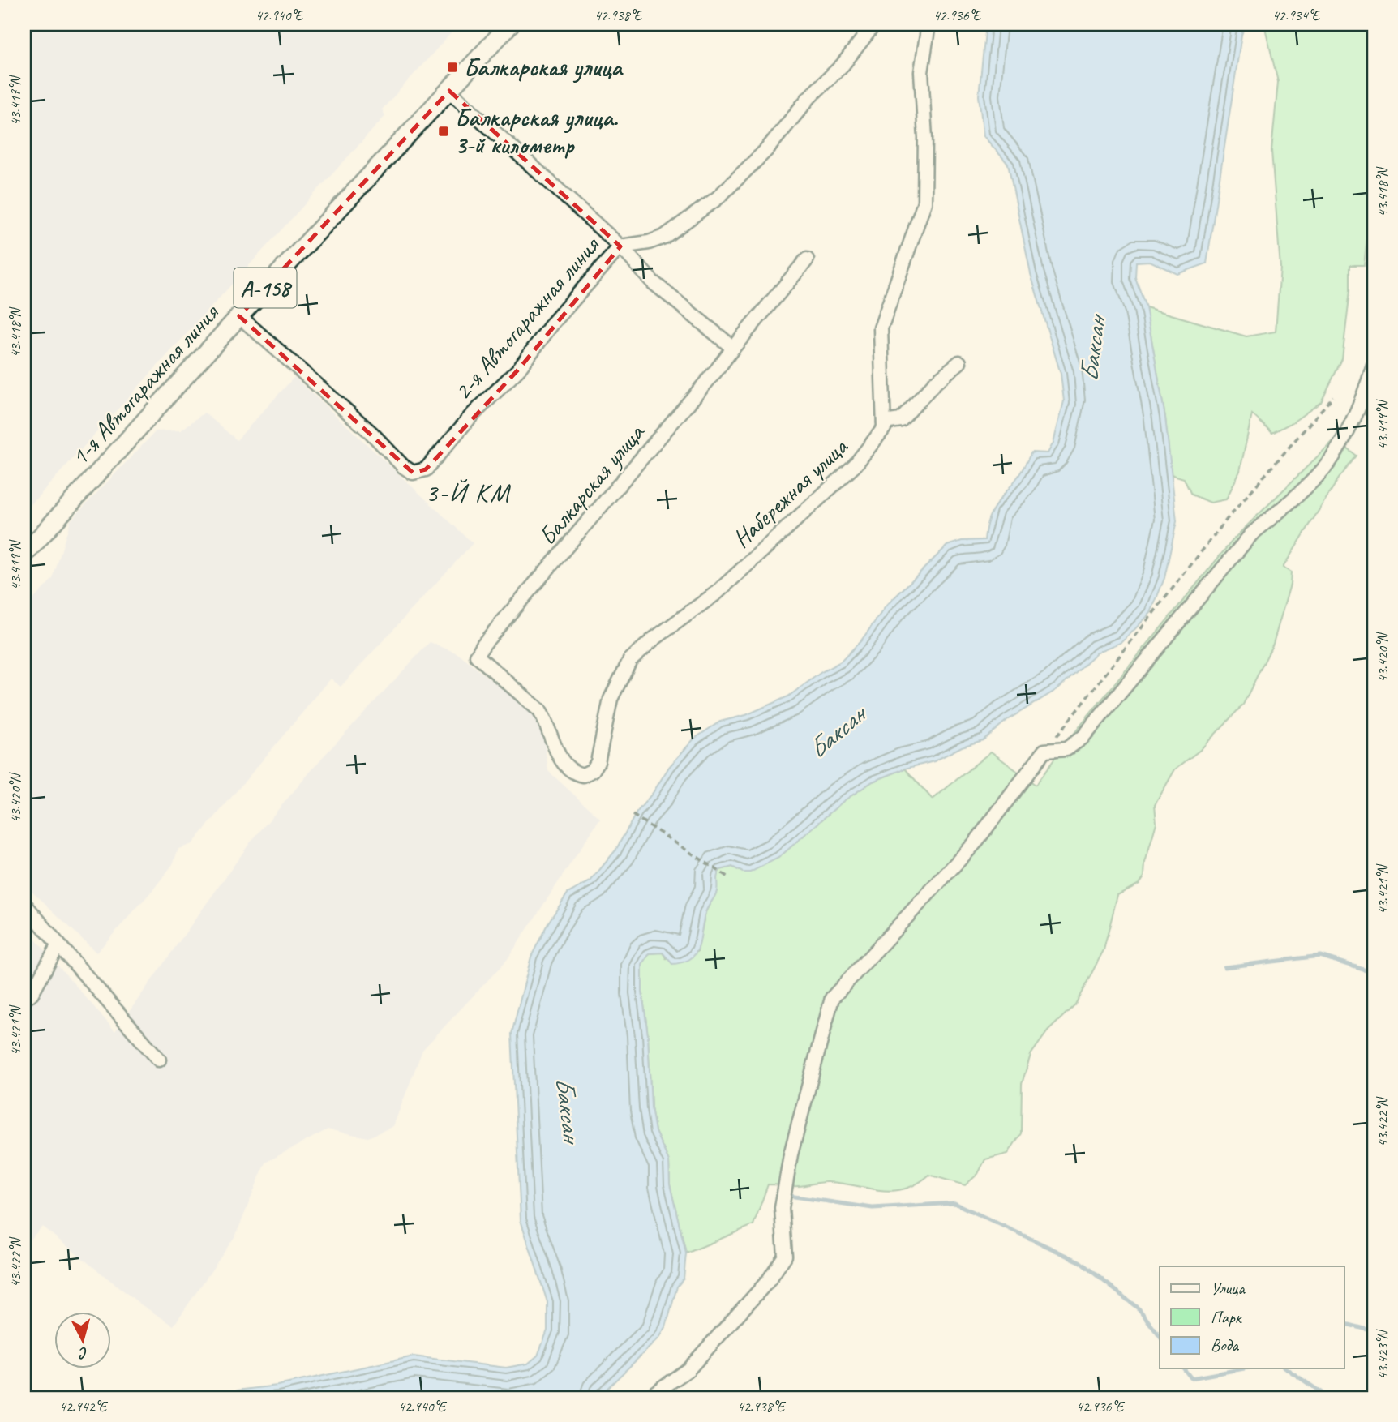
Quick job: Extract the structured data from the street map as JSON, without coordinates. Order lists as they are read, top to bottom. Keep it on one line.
{"streets":{"main road":["А-158","1-я Автогаражная линия"],"street":["2-я Автогаражная линия","Балкарская улица","Набережная улица"]},"crossings":[["2-я Автогаражная линия","1-я Автогаражная линия"],["Балкарская улица","Набережная улица"]],"districts":["3-Й КМ"],"water":["Баксан"],"places":{"transit":["Балкарская улица","Балкарская улица. 3-й километр"]},"legend":["Улица","Парк","Вода"],"north":"bottom","coordinates":["42.940°E","42.938°E","42.936°E","42.934°E","43.417°N","43.418°N","43.419°N","43.420°N","43.421°N","43.422°N","43.423°N","42.942°E"]}
